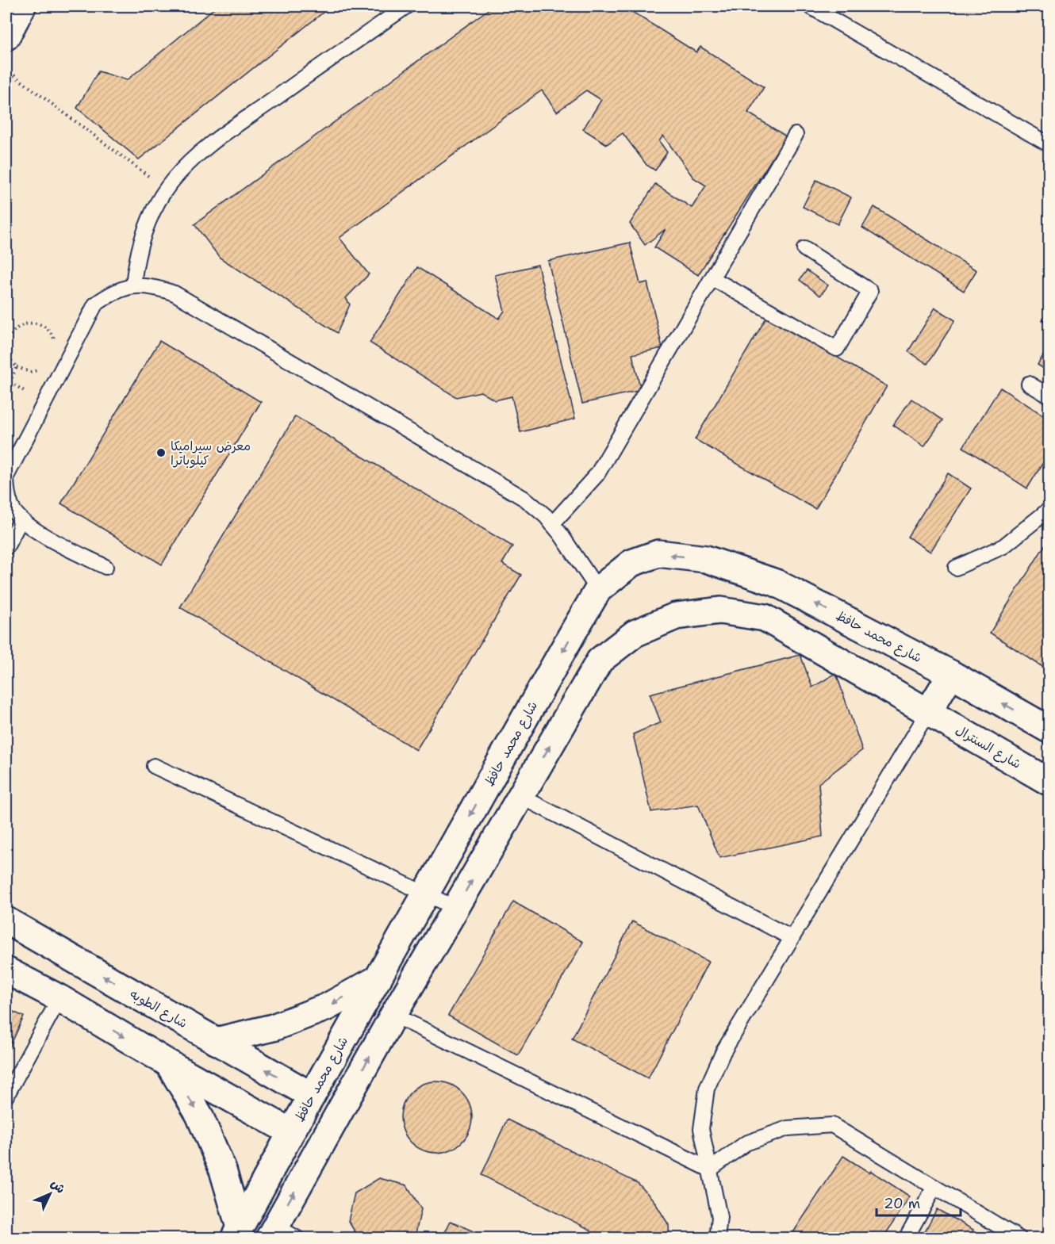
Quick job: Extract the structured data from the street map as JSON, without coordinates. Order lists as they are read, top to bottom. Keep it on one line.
{"streets":{"street":["شارع محمد حافظ","شارع السنترال","شارع الطوبه"]},"crossings":[["شارع محمد حافظ","شارع الطوبه"]],"places":["معرض سيراميكا كيلوباترا"],"scale_bar":"20 m","north":"top right"}
